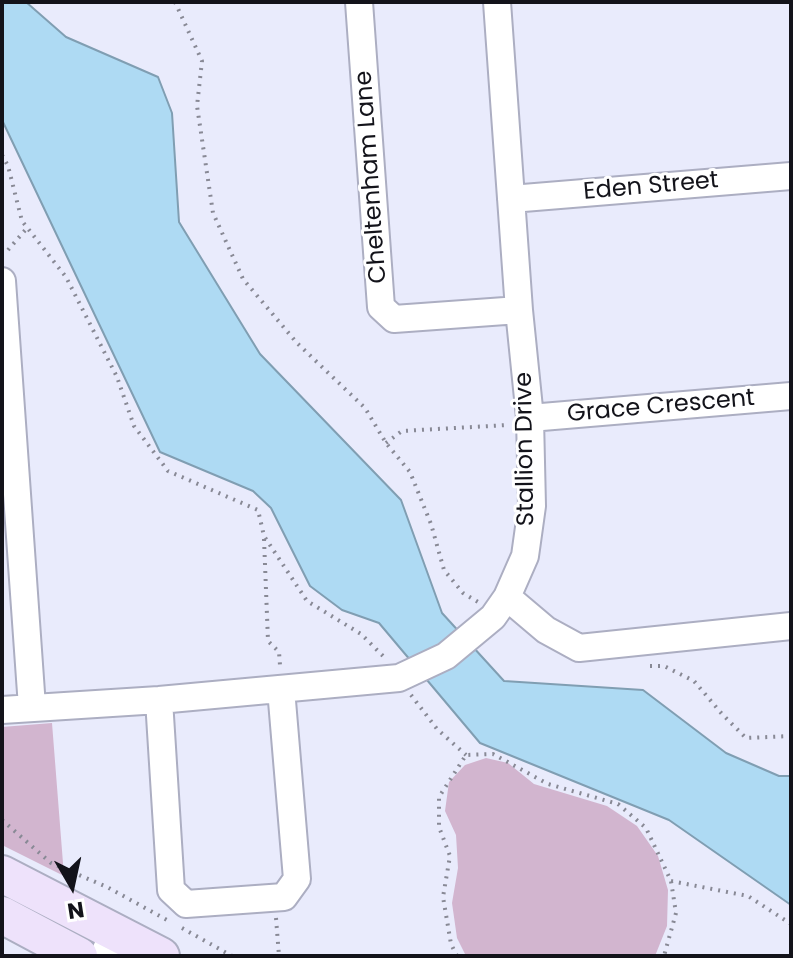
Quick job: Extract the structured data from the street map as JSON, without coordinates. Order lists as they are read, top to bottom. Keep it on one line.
{"streets":{"street":["Cheltenham Lane","Eden Street","Grace Crescent","Stallion Drive"]},"crossings":[["Cheltenham Lane","Stallion Drive"],["Eden Street","Stallion Drive"],["Grace Crescent","Stallion Drive"]],"north":"bottom"}
